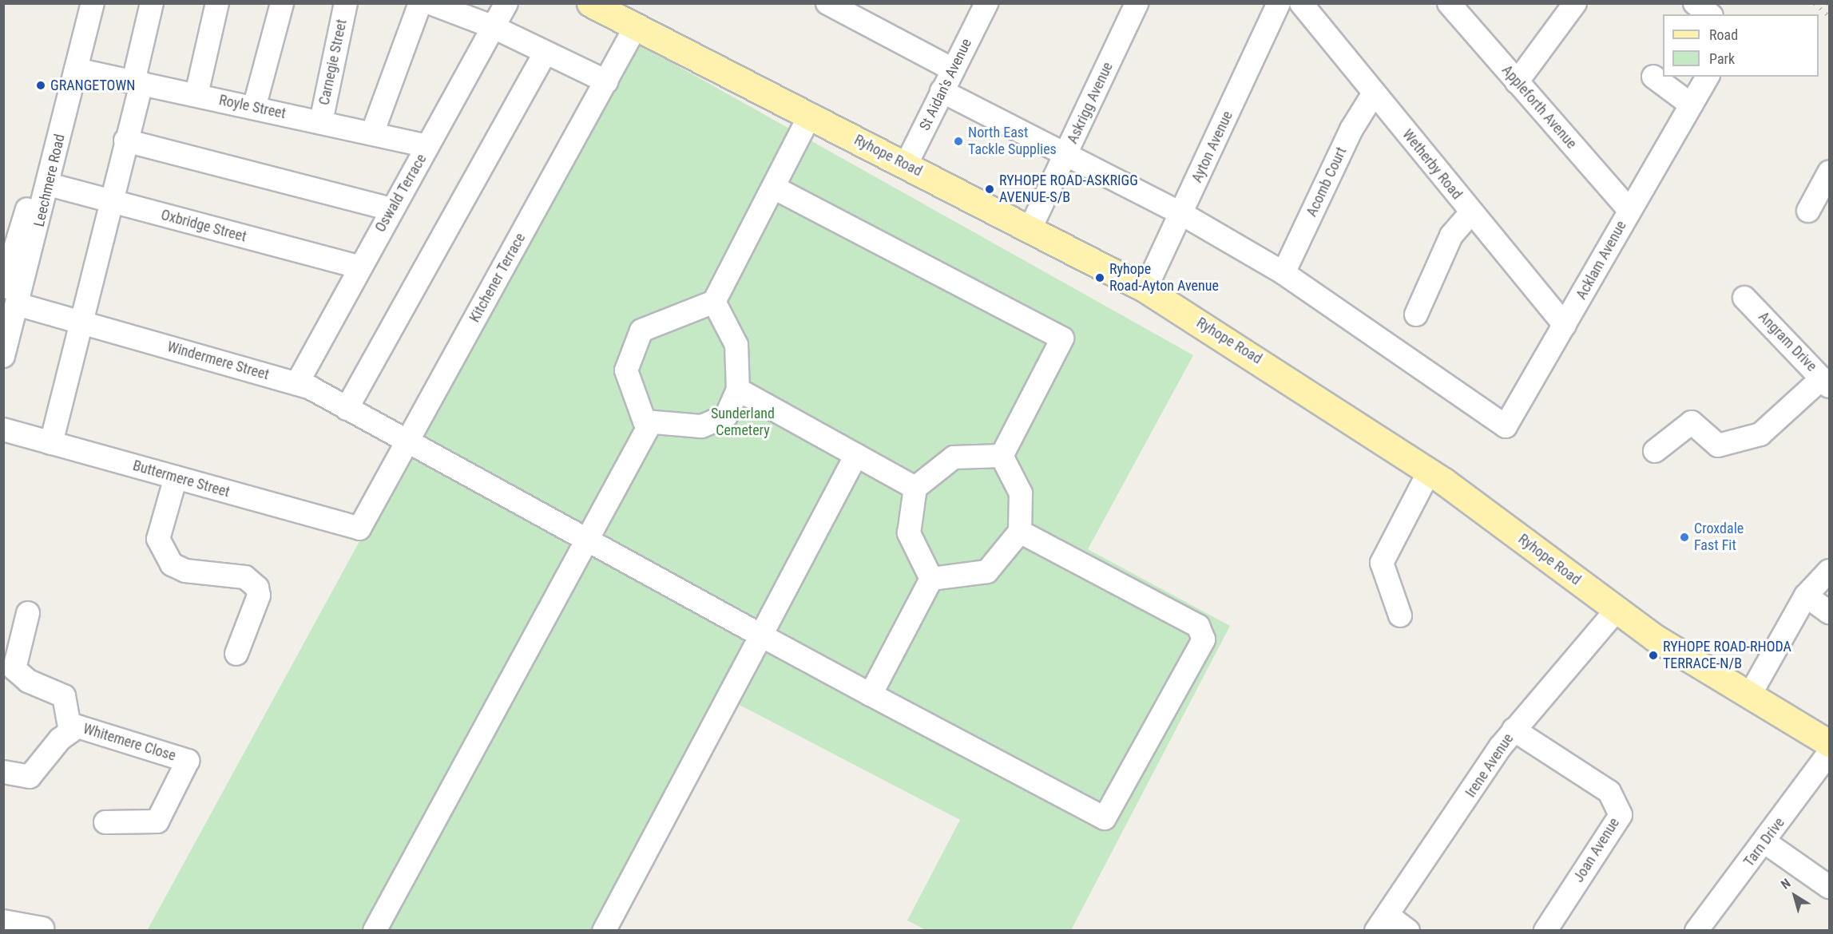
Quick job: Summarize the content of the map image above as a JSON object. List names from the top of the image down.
{
  "streets": {
    "main road": ["Ryhope Road"],
    "street": [
      "Carnegie Street",
      "St Aidan's Avenue",
      "Askrigg Avenue",
      "Royle Street",
      "Appleforth Avenue",
      "Ayton Avenue",
      "Wetherby Road",
      "Leechmere Road",
      "Acomb Court",
      "Oswald Terrace",
      "Oxbridge Street",
      "Acklam Avenue",
      "Kitchener Terrace",
      "Angram Drive",
      "Windermere Street",
      "Buttermere Street",
      "Whitemere Close",
      "Irene Avenue",
      "Tarn Drive",
      "Joan Avenue"
    ]
  },
  "crossings": [
    ["Carnegie Street", "Royle Street"],
    ["St Aidan's Avenue", "Ryhope Road"],
    ["Askrigg Avenue", "Ryhope Road"],
    ["Royle Street", "Leechmere Road"],
    ["Royle Street", "Oswald Terrace"],
    ["Appleforth Avenue", "Acklam Avenue"],
    ["Ayton Avenue", "Ryhope Road"],
    ["Ryhope Road", "Kitchener Terrace"],
    ["Ryhope Road", "Irene Avenue"],
    ["Wetherby Road", "Acomb Court"],
    ["Wetherby Road", "Acklam Avenue"],
    ["Leechmere Road", "Oxbridge Street"],
    ["Leechmere Road", "Windermere Street"],
    ["Acomb Court", "Acklam Avenue"],
    ["Oswald Terrace", "Oxbridge Street"],
    ["Oswald Terrace", "Windermere Street"],
    ["Kitchener Terrace", "Windermere Street"],
    ["Kitchener Terrace", "Buttermere Street"],
    ["Irene Avenue", "Joan Avenue"]
  ],
  "parks": ["Sunderland Cemetery"],
  "places": [
    "GRANGETOWN",
    "North East Tackle Supplies",
    "RYHOPE ROAD-ASKRIGG AVENUE-S/B",
    "Ryhope Road-Ayton Avenue",
    "Croxdale Fast Fit",
    "RYHOPE ROAD-RHODA TERRACE-N/B"
  ],
  "legend": ["Road", "Park"],
  "north": "top left"
}
